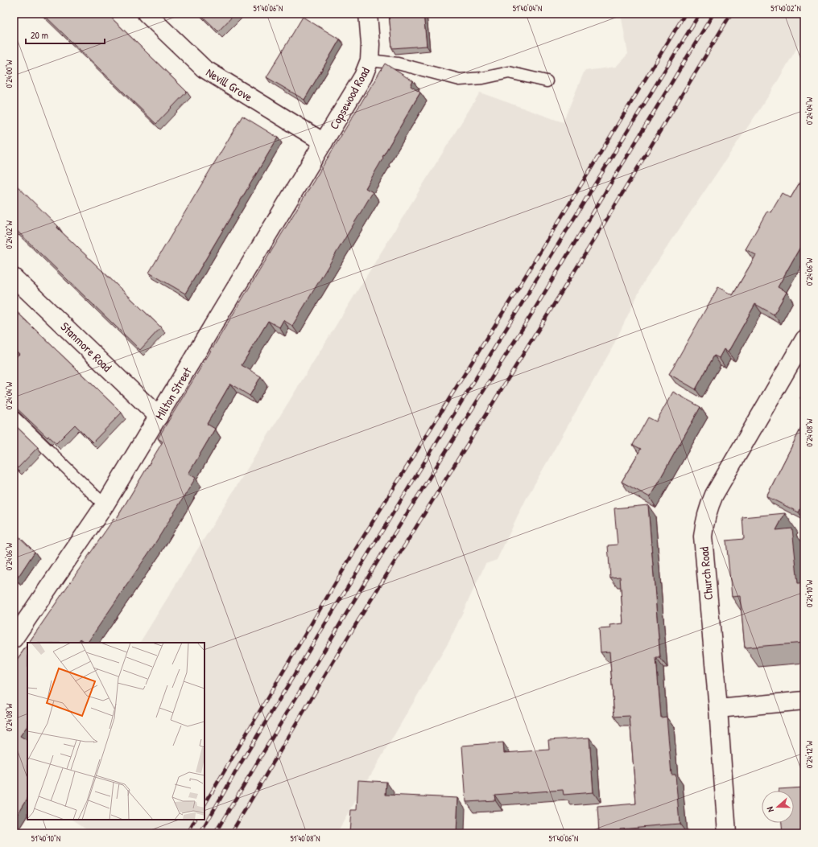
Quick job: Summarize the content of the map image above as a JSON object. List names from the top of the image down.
{
  "streets": {
    "street": [
      "Nevill Grove",
      "Copsewood Road",
      "Stanmore Road",
      "Milton Street",
      "Church Road"
    ]
  },
  "crossings": [
    ["Nevill Grove", "Copsewood Road"],
    ["Nevill Grove", "Milton Street"],
    ["Copsewood Road", "Milton Street"],
    ["Stanmore Road", "Milton Street"]
  ],
  "scale_bar": "20 m",
  "north": "left",
  "coordinates": [
    "51°40'06\"N",
    "51°40'04\"N",
    "51°40'02\"N",
    "0°24'00\"W",
    "0°24'04\"W",
    "0°24'02\"W",
    "0°24'06\"W",
    "0°24'08\"W",
    "0°24'10\"W",
    "0°24'12\"W",
    "51°40'10\"N",
    "51°40'08\"N"
  ]
}
